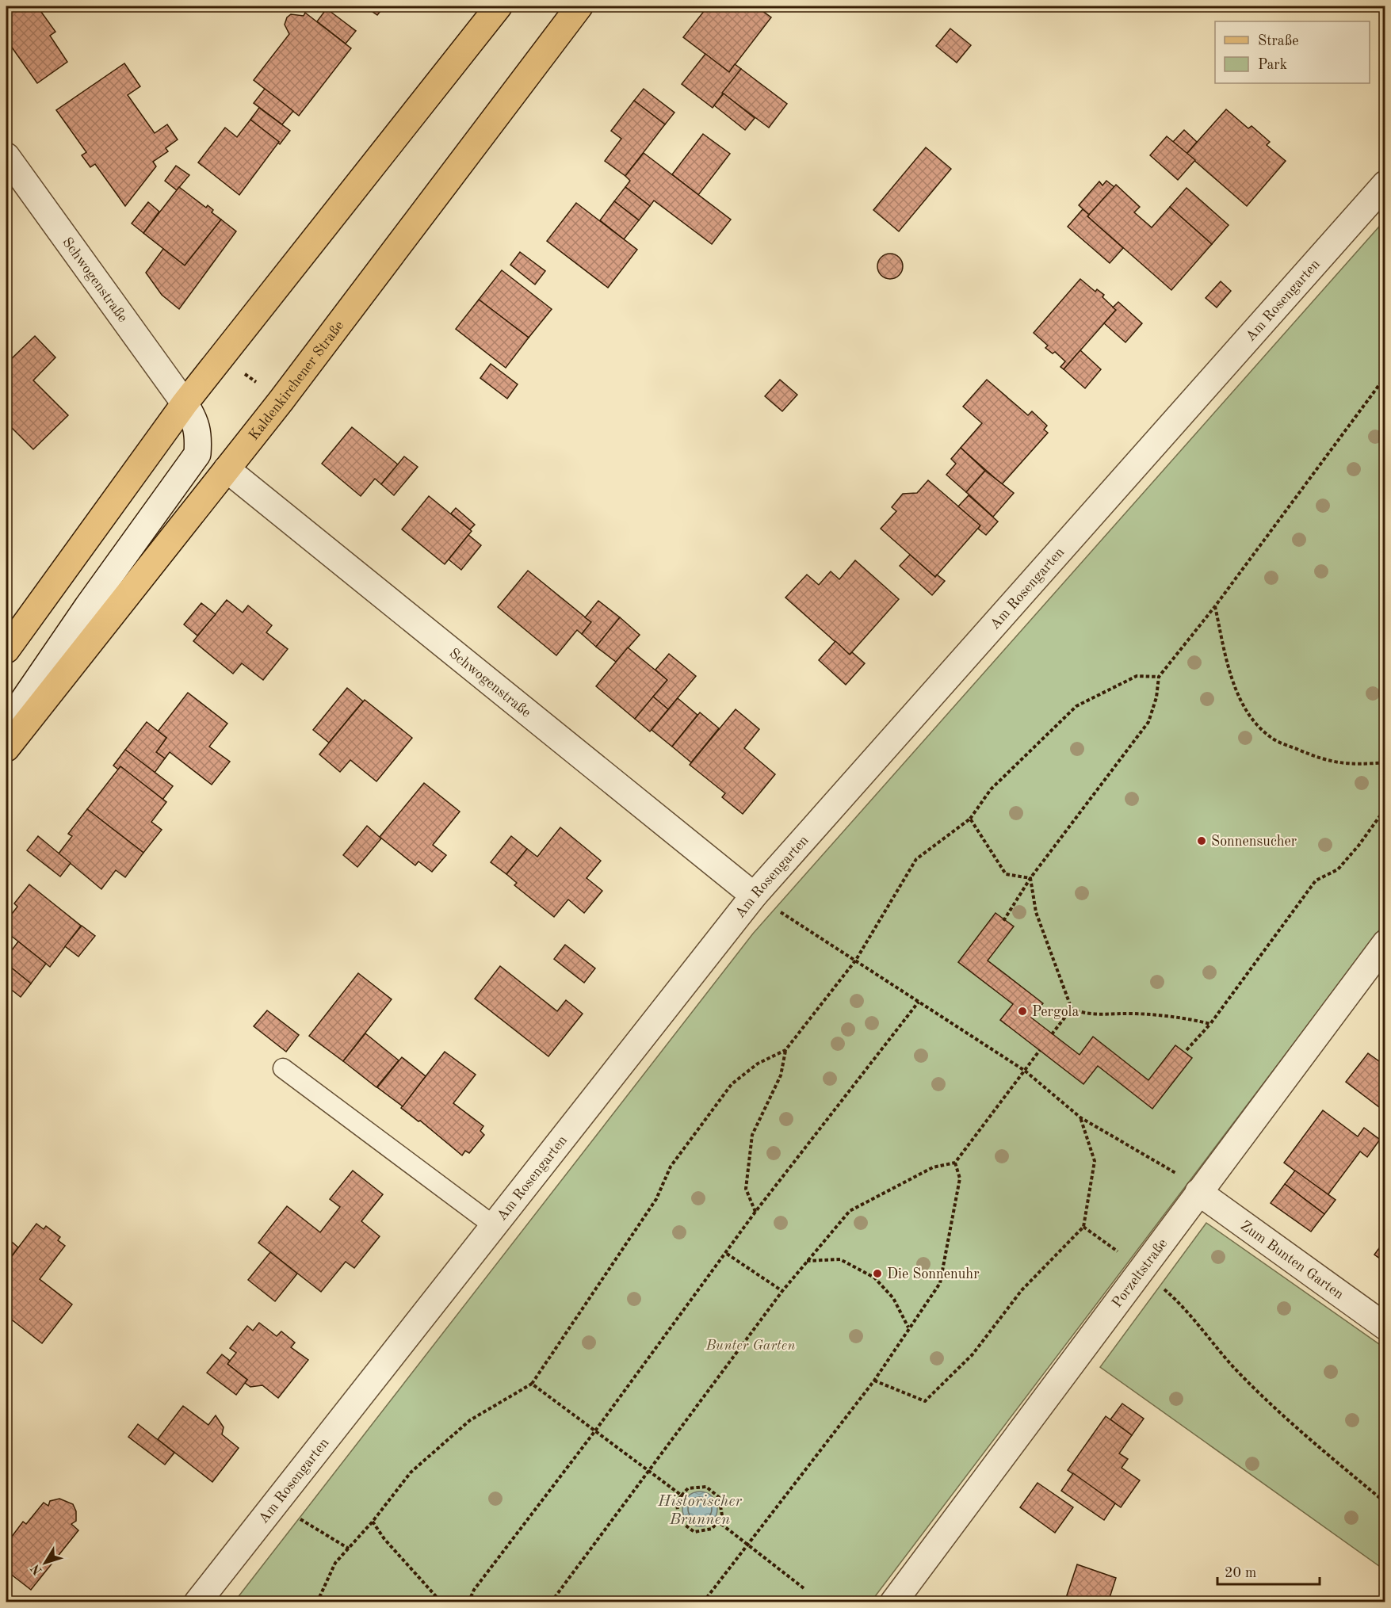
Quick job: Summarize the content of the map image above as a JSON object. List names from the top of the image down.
{
  "streets": {
    "main road": ["Kaldenkirchener Straße"],
    "street": [
      "Schwogenstraße",
      "Am Rosengarten",
      "Zum Bunten Garten",
      "Porzeltstraße"
    ]
  },
  "crossings": [
    ["Schwogenstraße", "Am Rosengarten"],
    ["Schwogenstraße", "Kaldenkirchener Straße"],
    ["Zum Bunten Garten", "Porzeltstraße"]
  ],
  "water": ["Historischer Brunnen"],
  "parks": ["Bunter Garten"],
  "places": ["Sonnensucher", "Pergola", "Die Sonnenuhr"],
  "legend": ["Straße", "Park"],
  "scale_bar": "20 m",
  "north": "bottom left"
}
